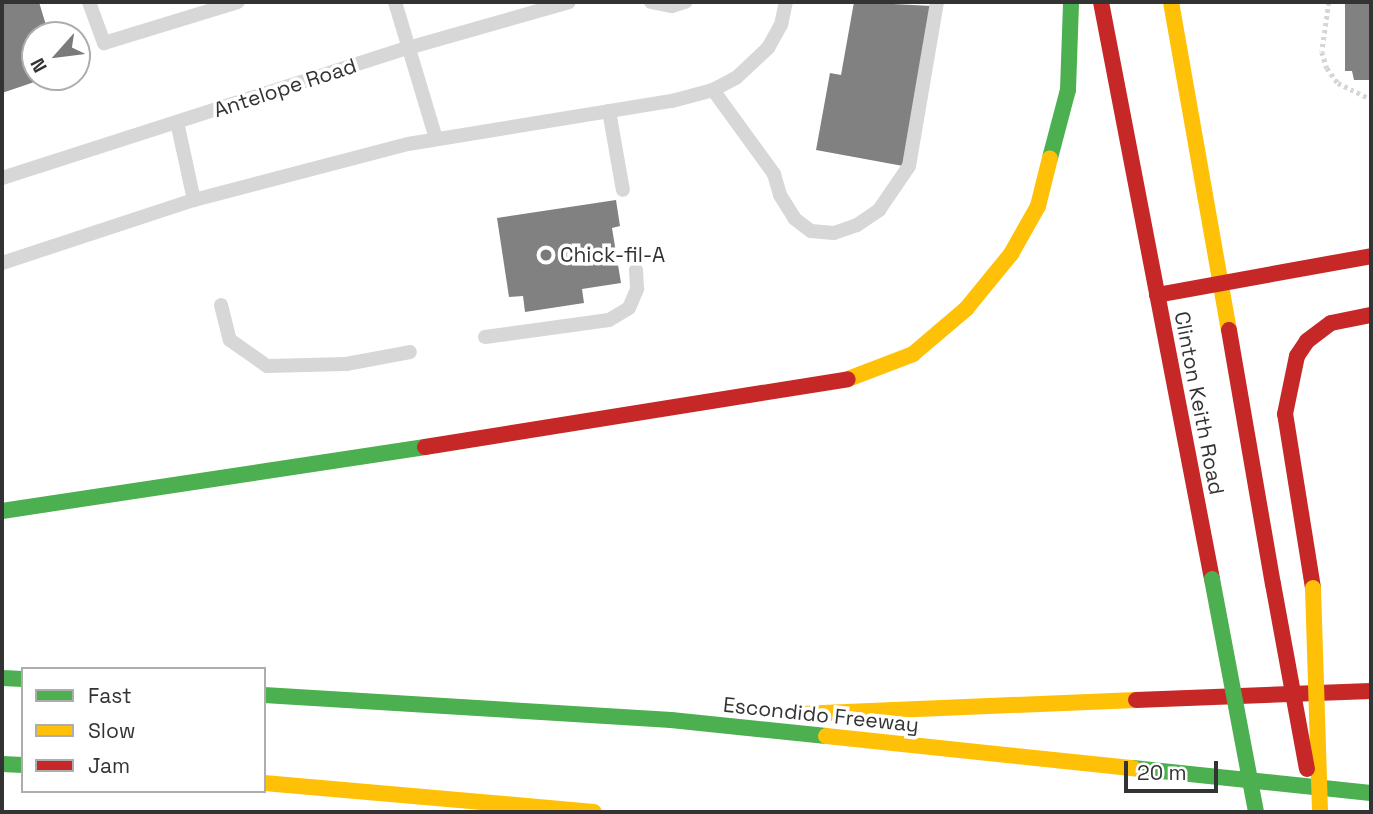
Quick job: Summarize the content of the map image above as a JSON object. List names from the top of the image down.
{
  "streets": {
    "main road": ["Clinton Keith Road", "Escondido Freeway"],
    "lane": ["Antelope Road"]
  },
  "places": ["Chick-fil-A"],
  "legend": ["Fast", "Slow", "Jam"],
  "scale_bar": "20 m",
  "north": "bottom left"
}
